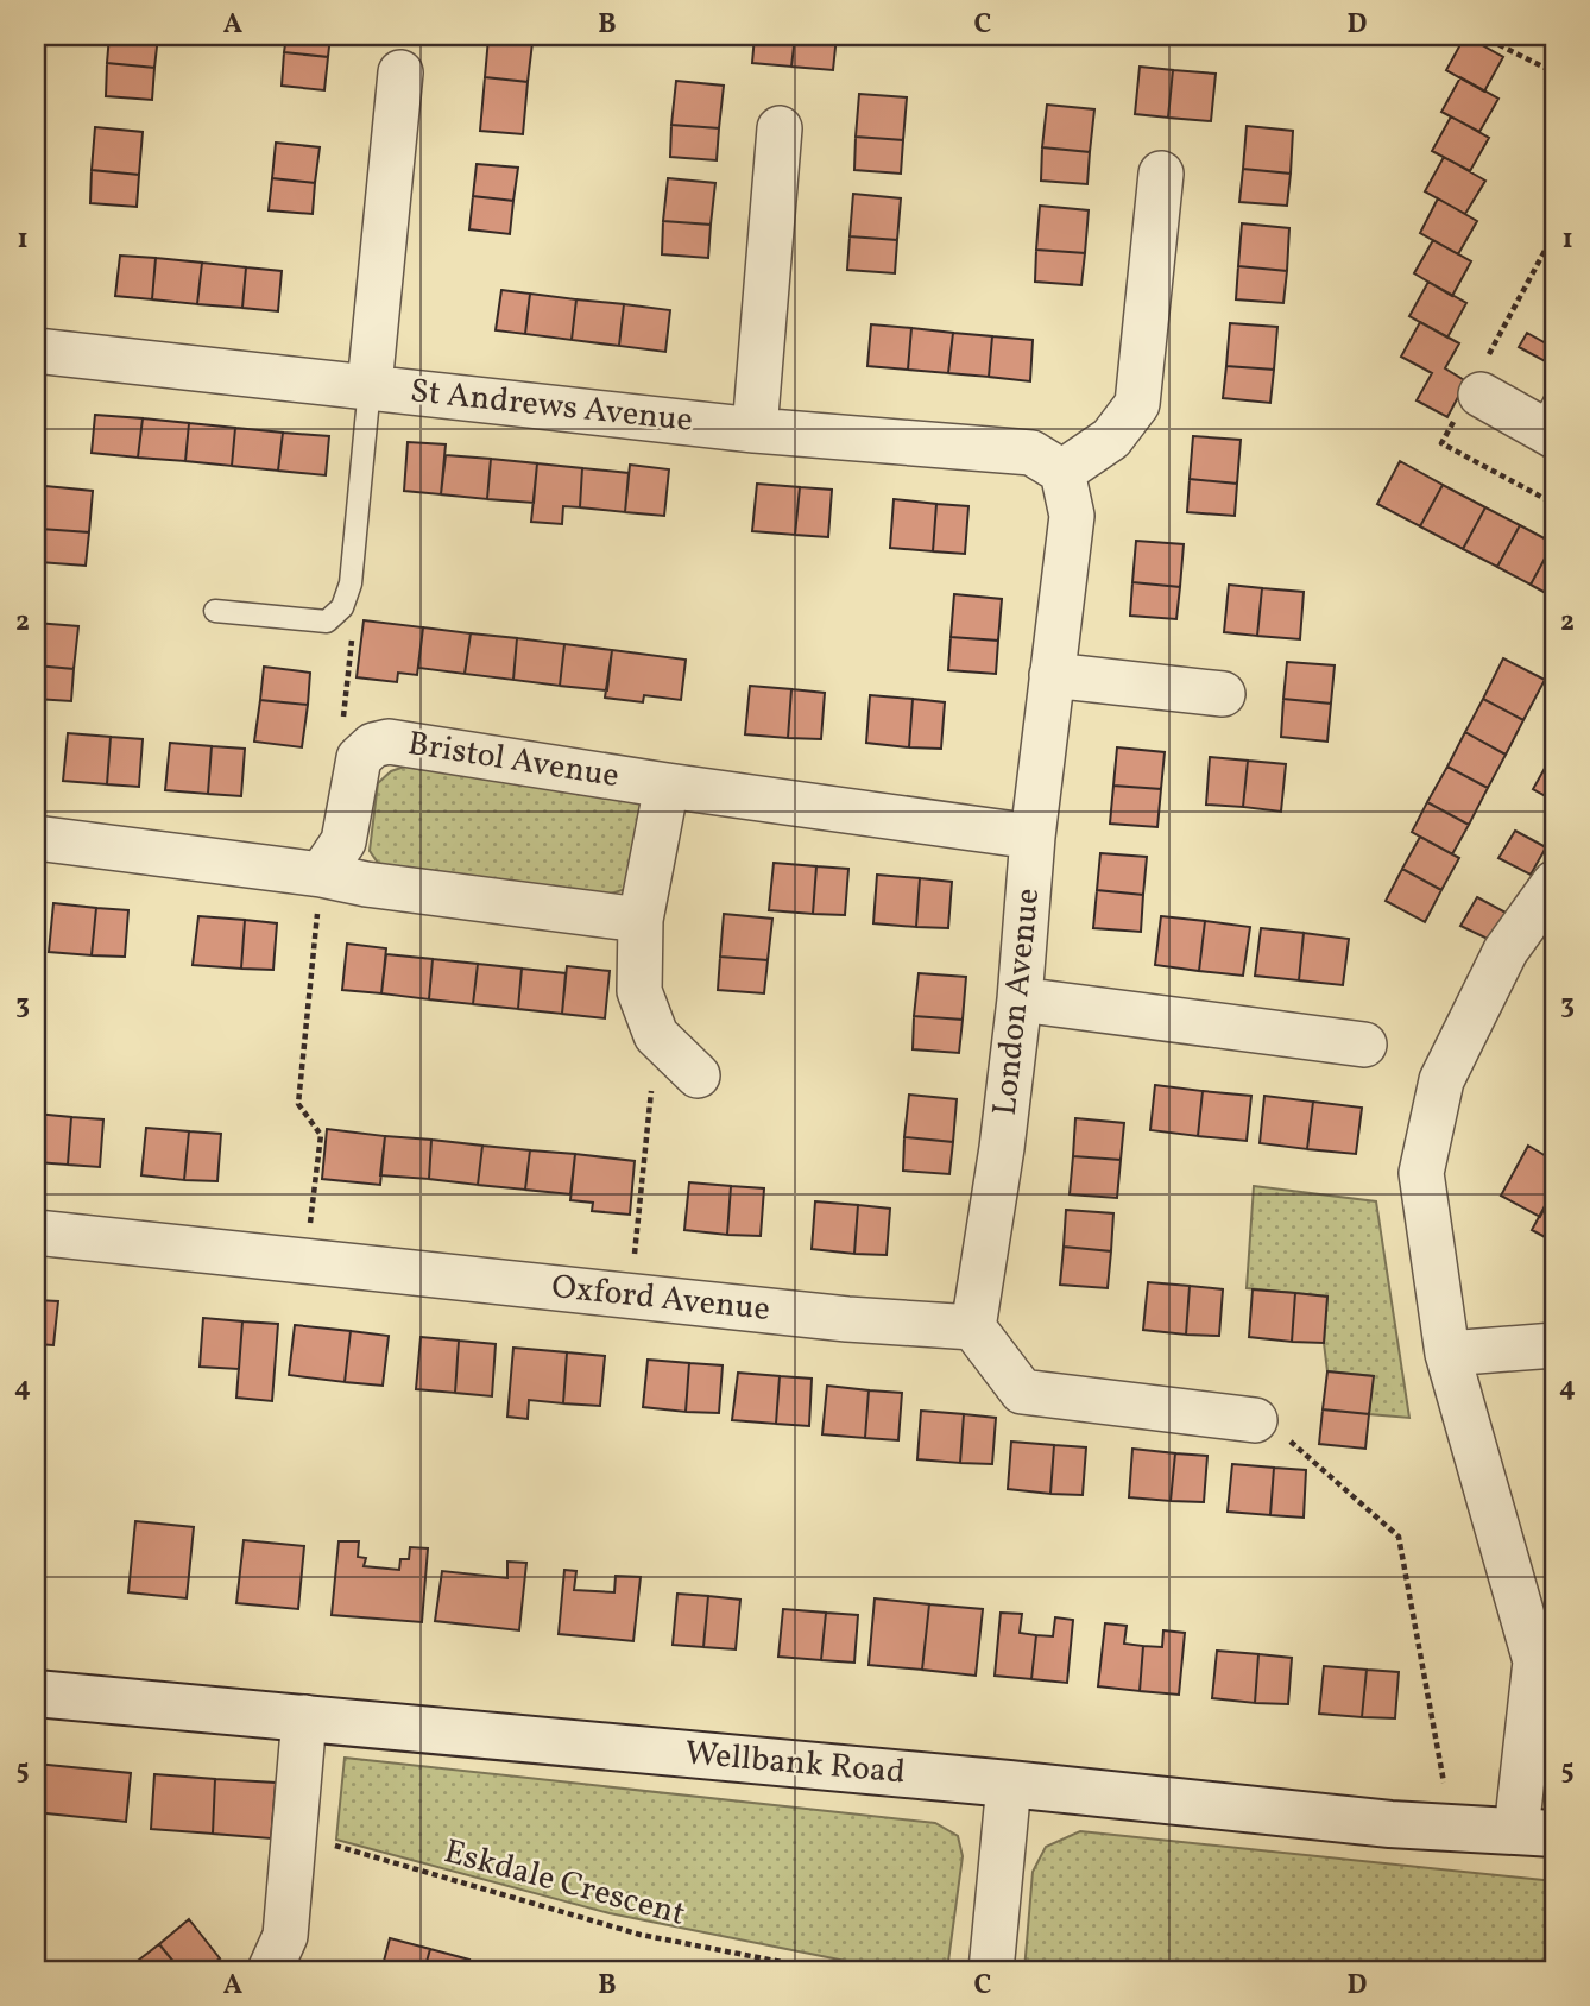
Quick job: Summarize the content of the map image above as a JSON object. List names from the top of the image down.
{
  "streets": {
    "street": [
      "St Andrews Avenue",
      "Bristol Avenue",
      "London Avenue",
      "Oxford Avenue",
      "Wellbank Road"
    ],
    "path": ["Eskdale Crescent"]
  },
  "crossings": [
    ["St Andrews Avenue", "London Avenue"],
    ["Bristol Avenue", "London Avenue"],
    ["London Avenue", "Oxford Avenue"]
  ],
  "grid": {
    "columns": [
      "A",
      "B",
      "C",
      "D"
    ],
    "rows": [
      "1",
      "2",
      "3",
      "4",
      "5"
    ]
  }
}
